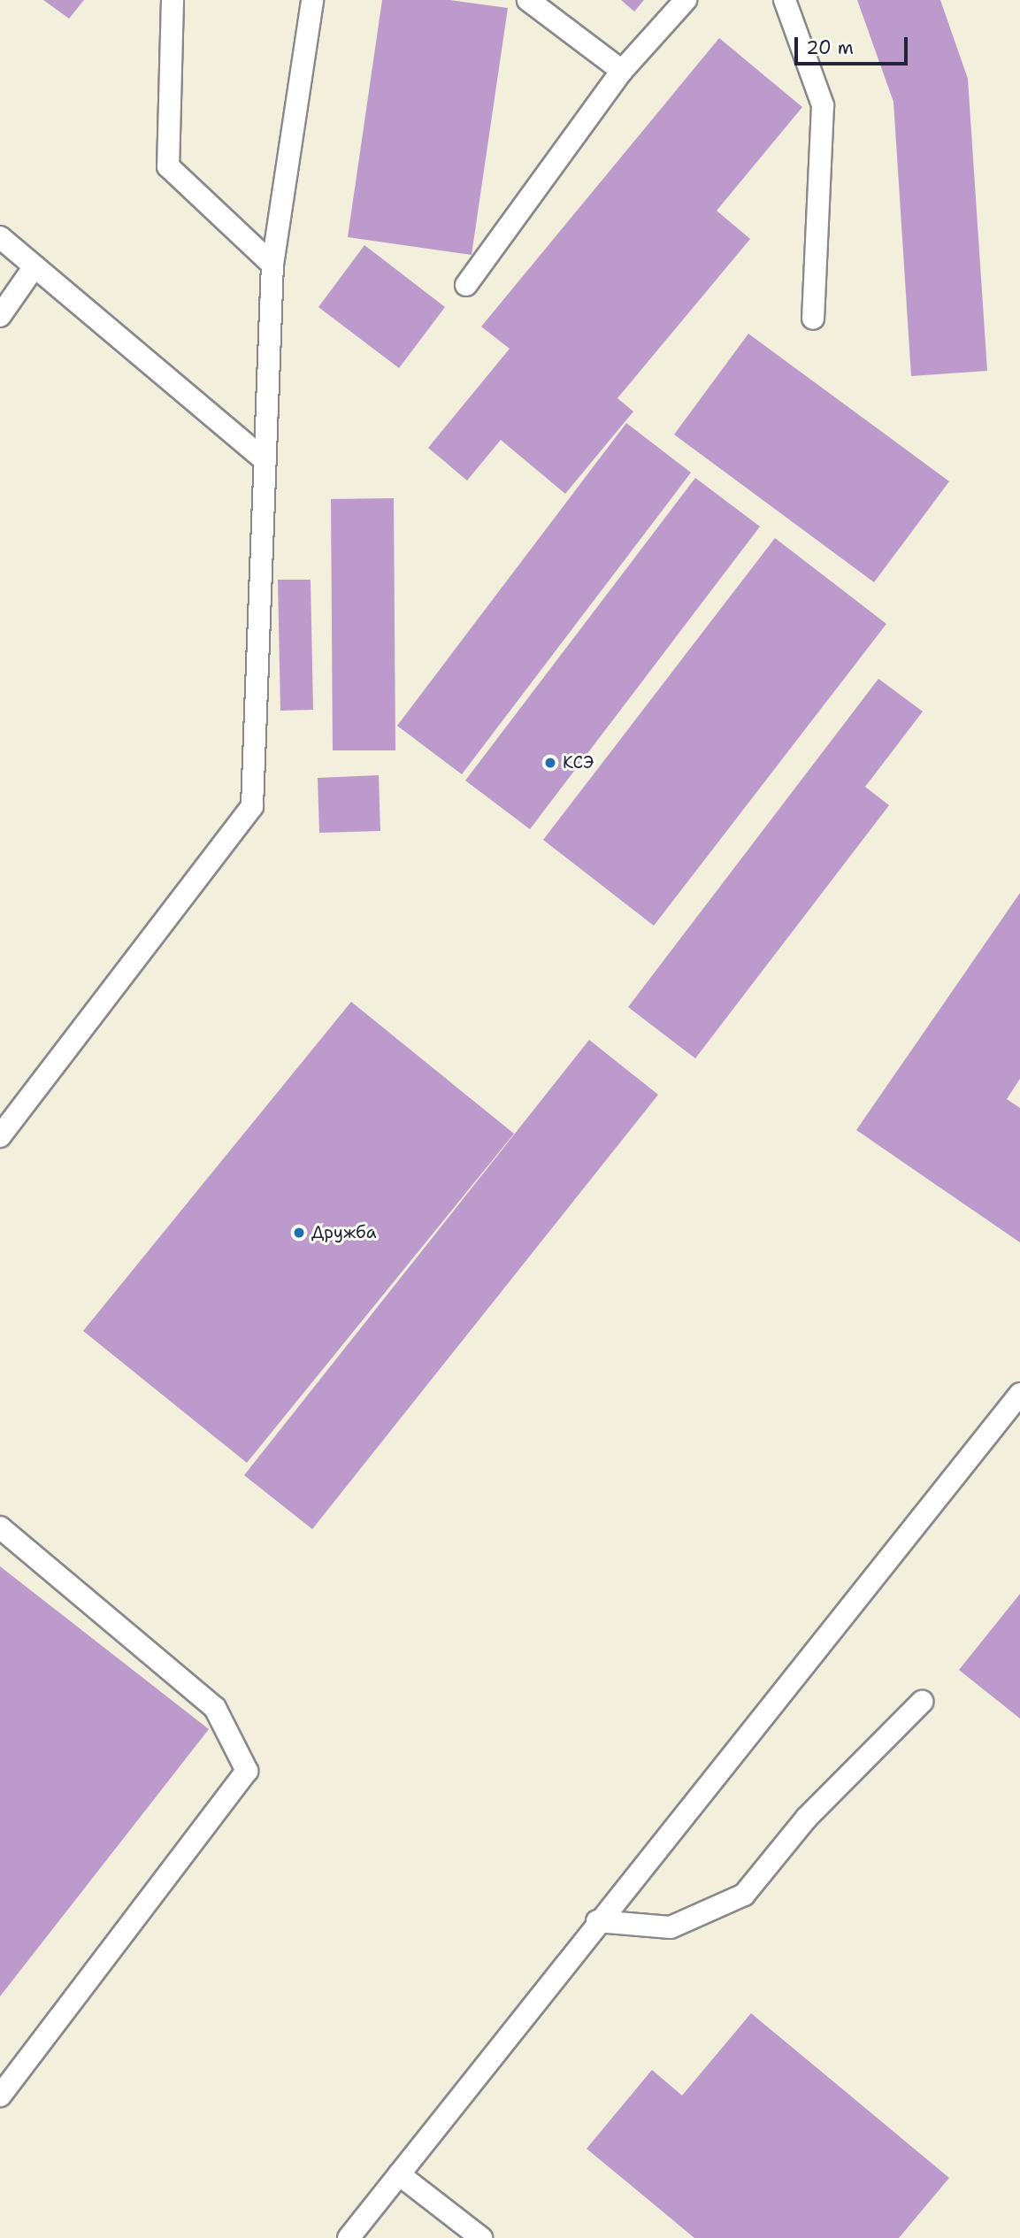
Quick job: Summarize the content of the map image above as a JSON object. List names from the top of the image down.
{
  "places": ["КСЭ", "Дружба"],
  "scale_bar": "20 m"
}
